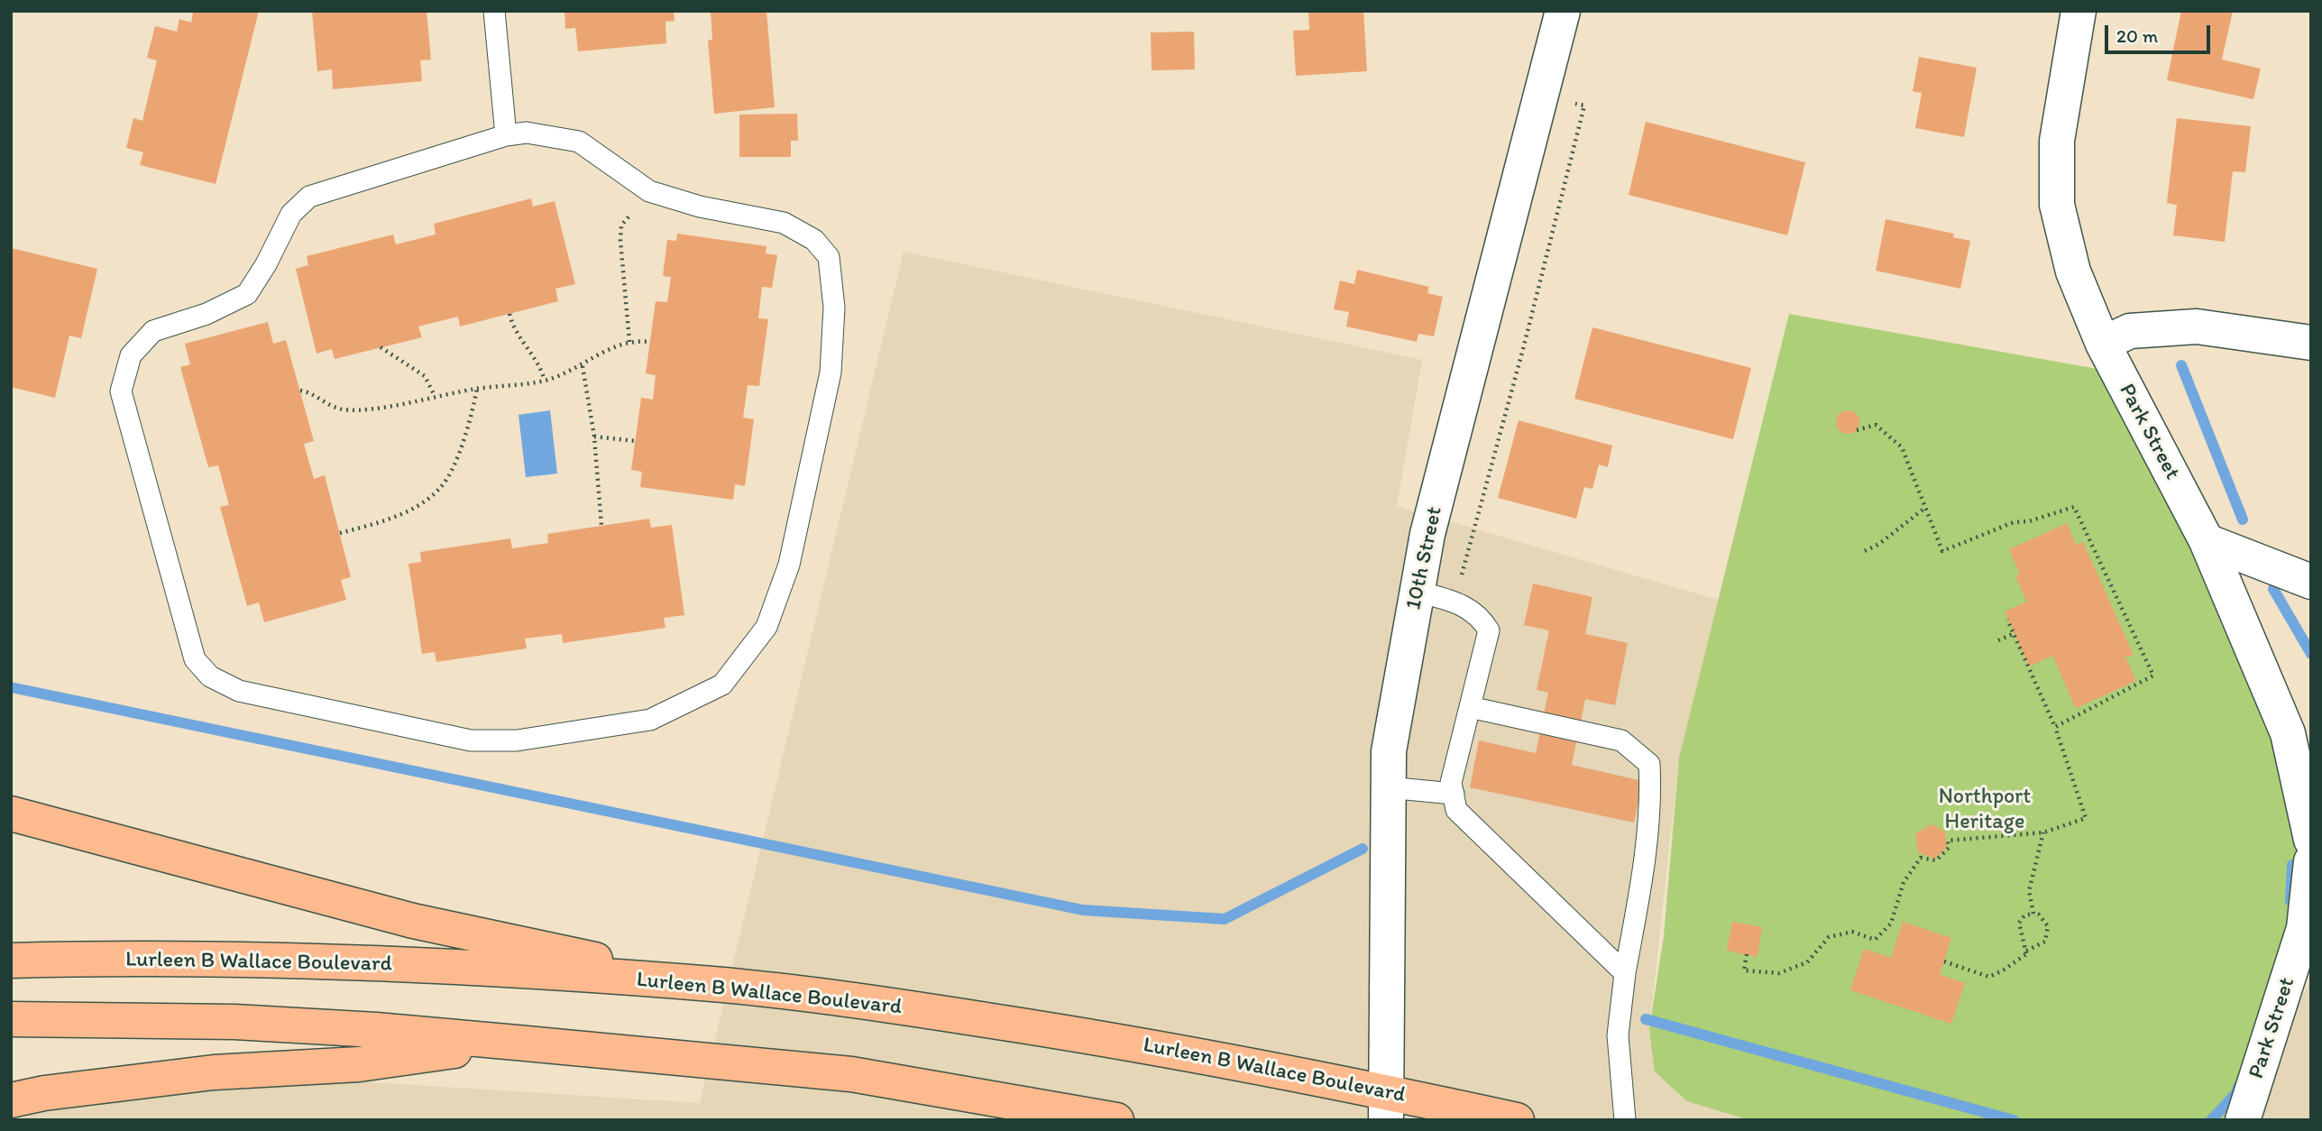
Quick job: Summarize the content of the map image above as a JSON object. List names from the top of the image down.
{
  "streets": {
    "highway": ["Lurleen B Wallace Boulevard"],
    "street": ["Park Street", "10th Street"]
  },
  "crossings": [
    ["10th Street", "Lurleen B Wallace Boulevard"]
  ],
  "parks": ["Northport Heritage"],
  "scale_bar": "20 m"
}
